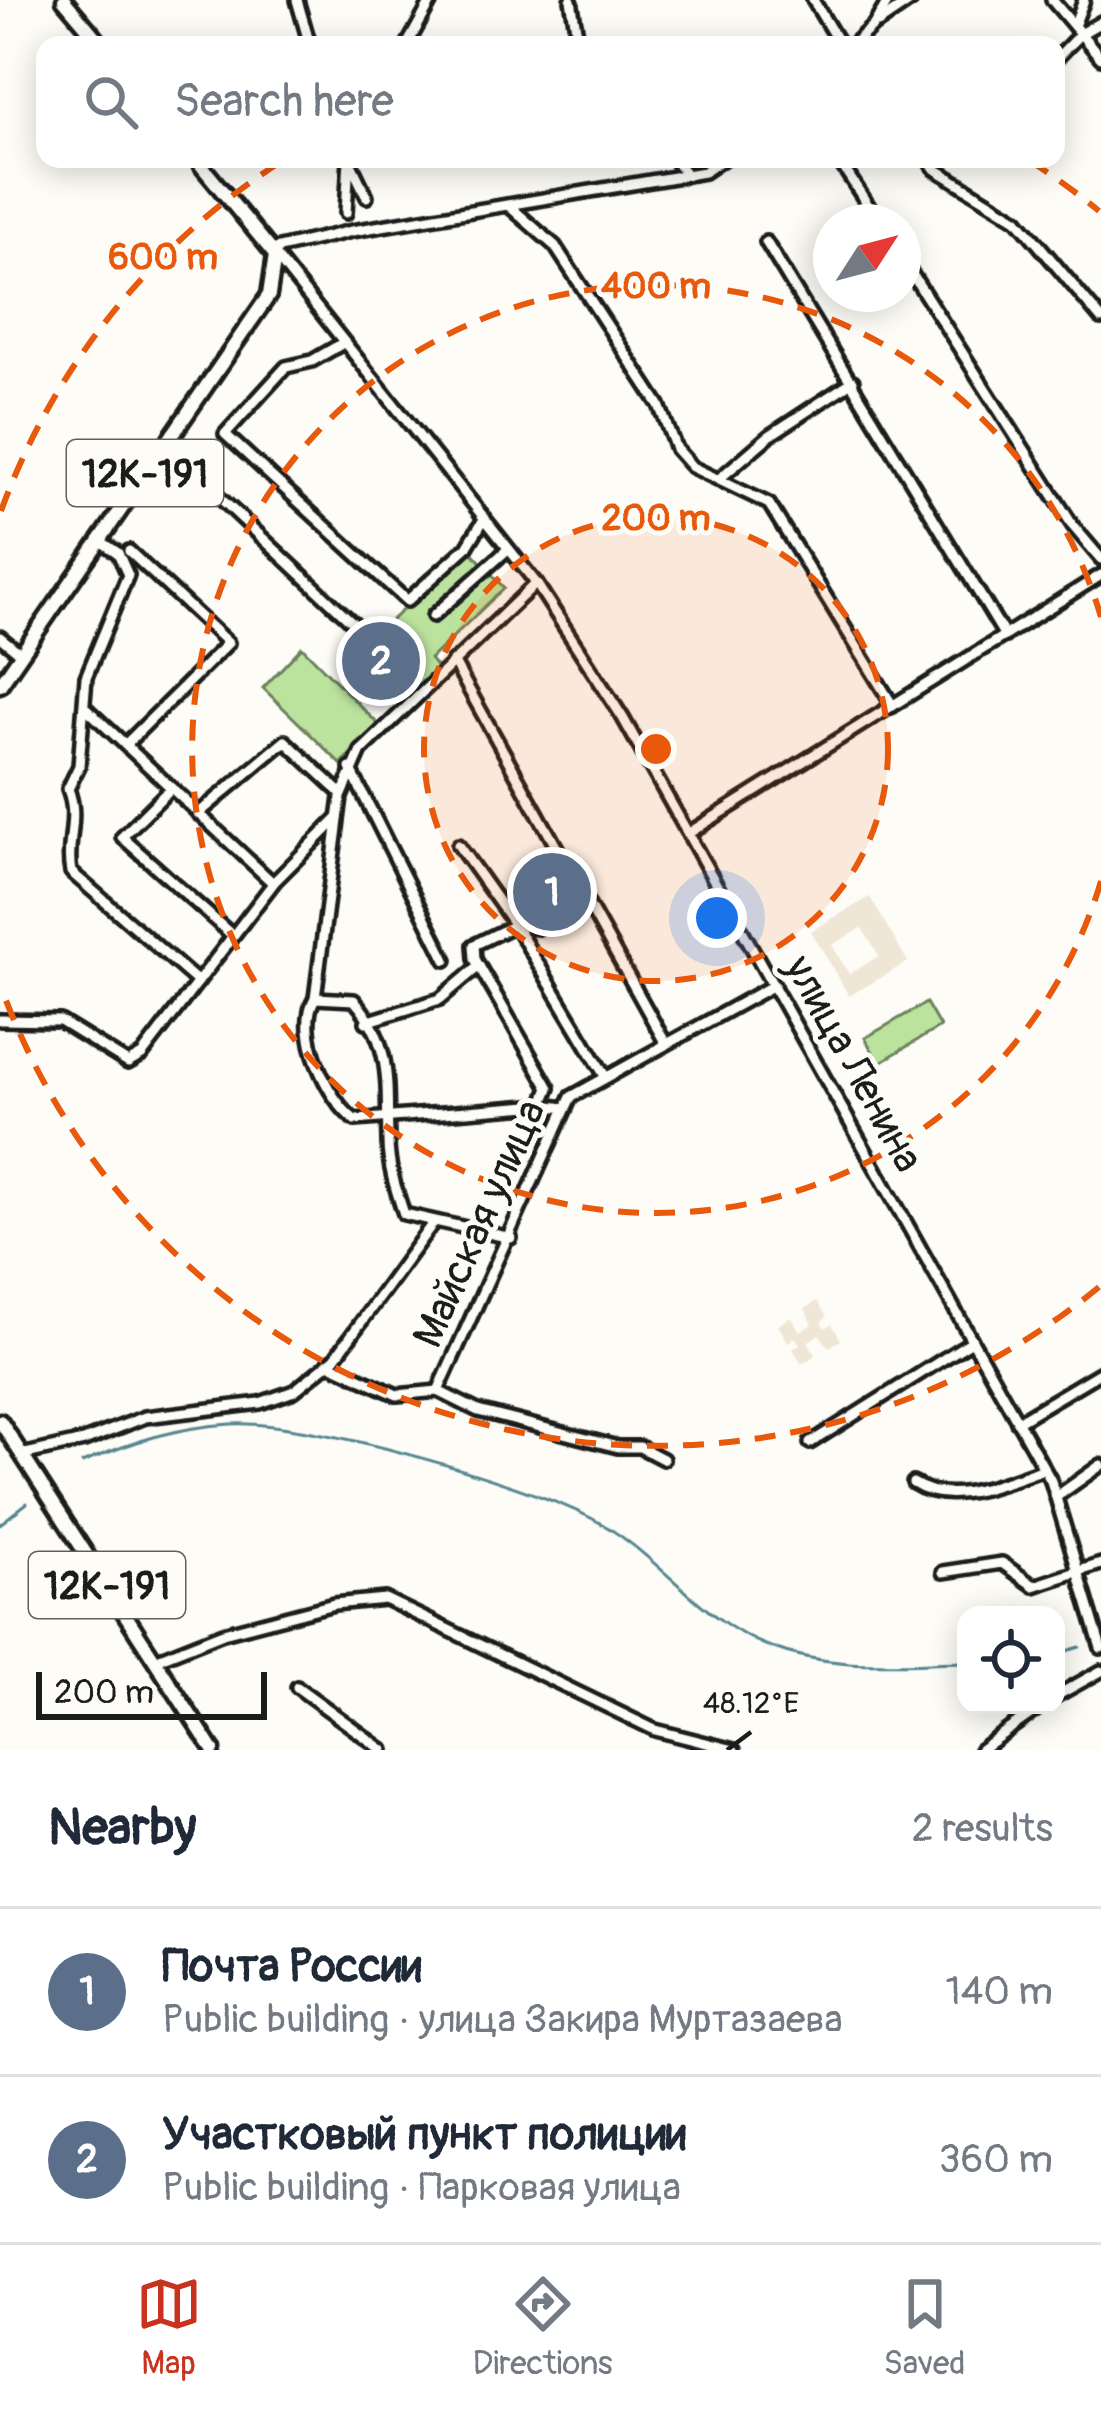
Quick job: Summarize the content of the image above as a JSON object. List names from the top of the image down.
{
  "streets": {
    "main road": ["12К-191"],
    "street": ["улица Ленина", "Майская улица"]
  },
  "crossings": [
    ["12К-191", "улица Ленина"],
    ["улица Ленина", "Майская улица"]
  ],
  "scale_bar": "200 m",
  "north": "top right",
  "page": {
    "search": "Search here",
    "pins": ["2", "1"],
    "scale": "200 m",
    "heading": ["Nearby", "2 results"],
    "list": [
      {
        "mark": "1",
        "name": "Почта России",
        "note": "Public building · улица Закира Муртазаева",
        "value": "140 m"
      },
      {
        "mark": "2",
        "name": "Участковый пункт полиции",
        "note": "Public building · Парковая улица",
        "value": "360 m"
      }
    ],
    "nav": ["Map", "Directions", "Saved"]
  },
  "coordinates": ["48.12°E"],
  "rings": ["600 m", "400 m", "200 m"]
}
